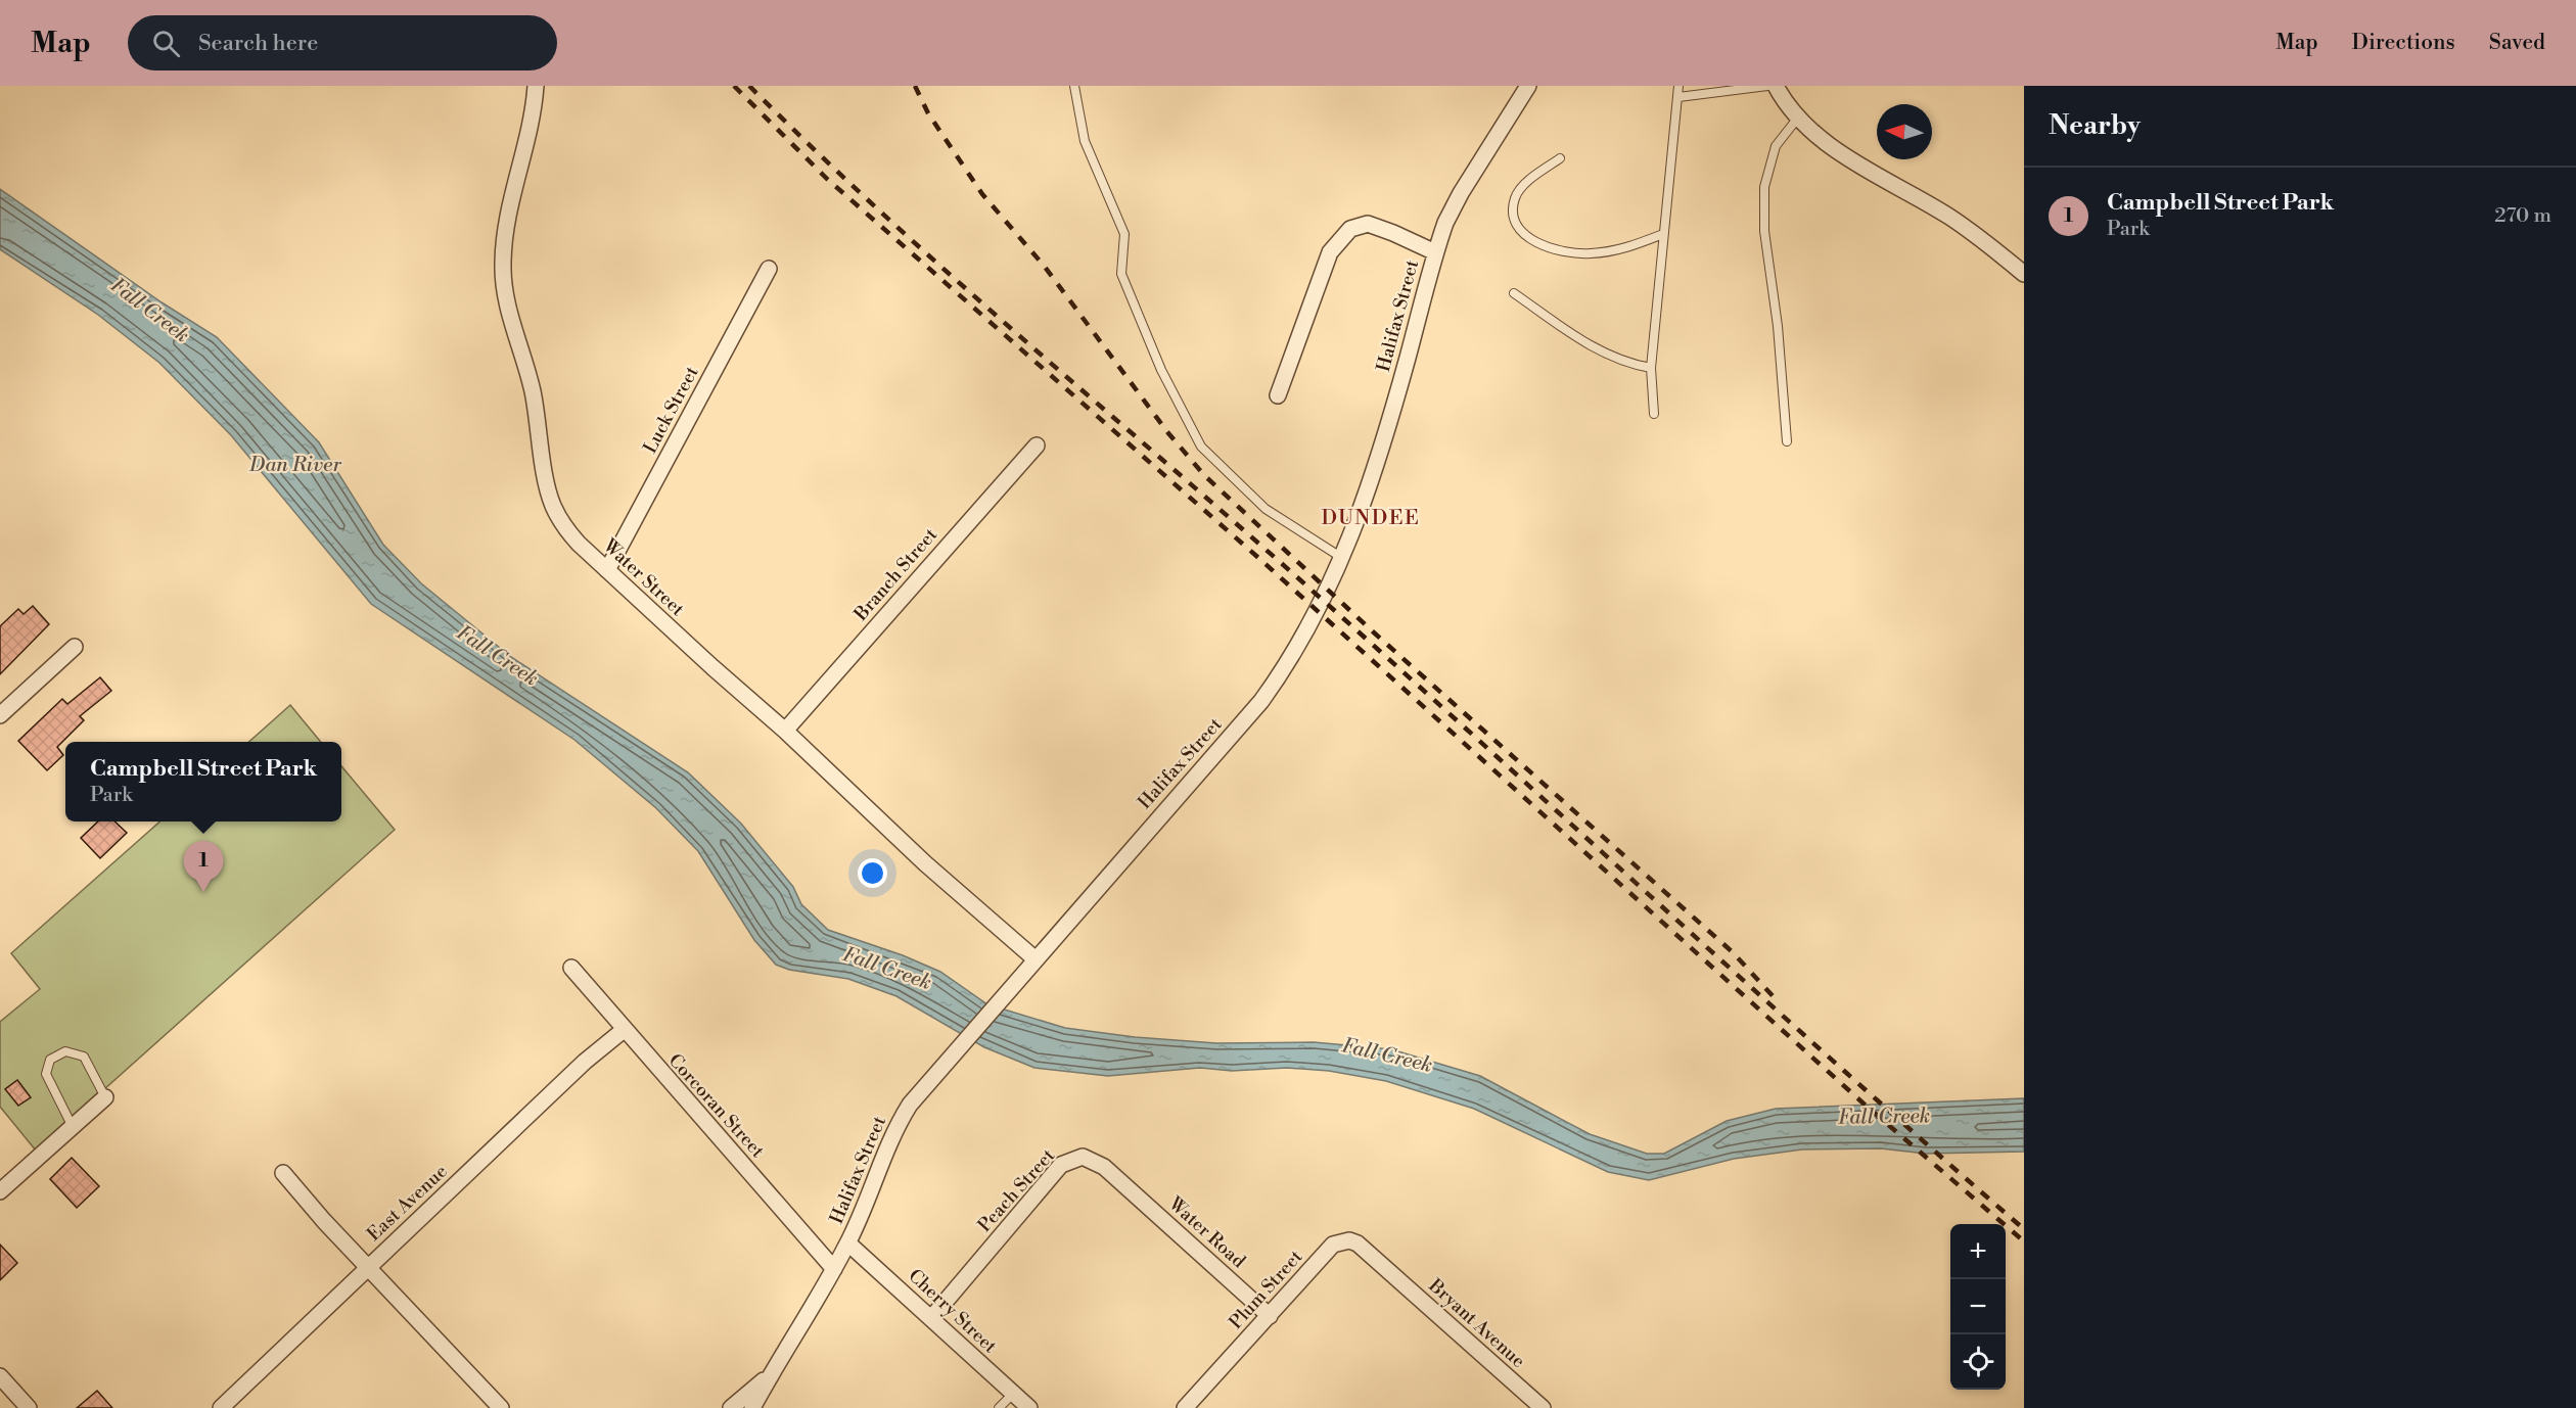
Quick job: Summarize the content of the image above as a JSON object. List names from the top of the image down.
{
  "streets": {
    "street": [
      "Halifax Street",
      "Luck Street",
      "Branch Street",
      "Water Street",
      "Corcoran Street",
      "Peach Street",
      "East Avenue",
      "Water Road",
      "Plum Street",
      "Cherry Street",
      "Bryant Avenue"
    ]
  },
  "crossings": [
    ["Halifax Street", "Water Street"],
    ["Halifax Street", "Corcoran Street"],
    ["Halifax Street", "Cherry Street"],
    ["Luck Street", "Water Street"],
    ["Branch Street", "Water Street"],
    ["Corcoran Street", "East Avenue"],
    ["Peach Street", "Water Road"],
    ["Peach Street", "Cherry Street"],
    ["Water Road", "Plum Street"],
    ["Plum Street", "Bryant Avenue"]
  ],
  "districts": ["DUNDEE"],
  "water": ["Fall Creek", "Dan River"],
  "north": "left",
  "page": {
    "header": "Map",
    "search": "Search here",
    "nav": ["Map", "Directions", "Saved"],
    "heading": "Nearby",
    "list": [
      {
        "mark": "1",
        "name": "Campbell Street Park",
        "note": "Park",
        "value": "270 m"
      }
    ],
    "popup": ["Campbell Street Park", "Park"],
    "pins": "1",
    "map_buttons": ["+", "−"]
  }
}
